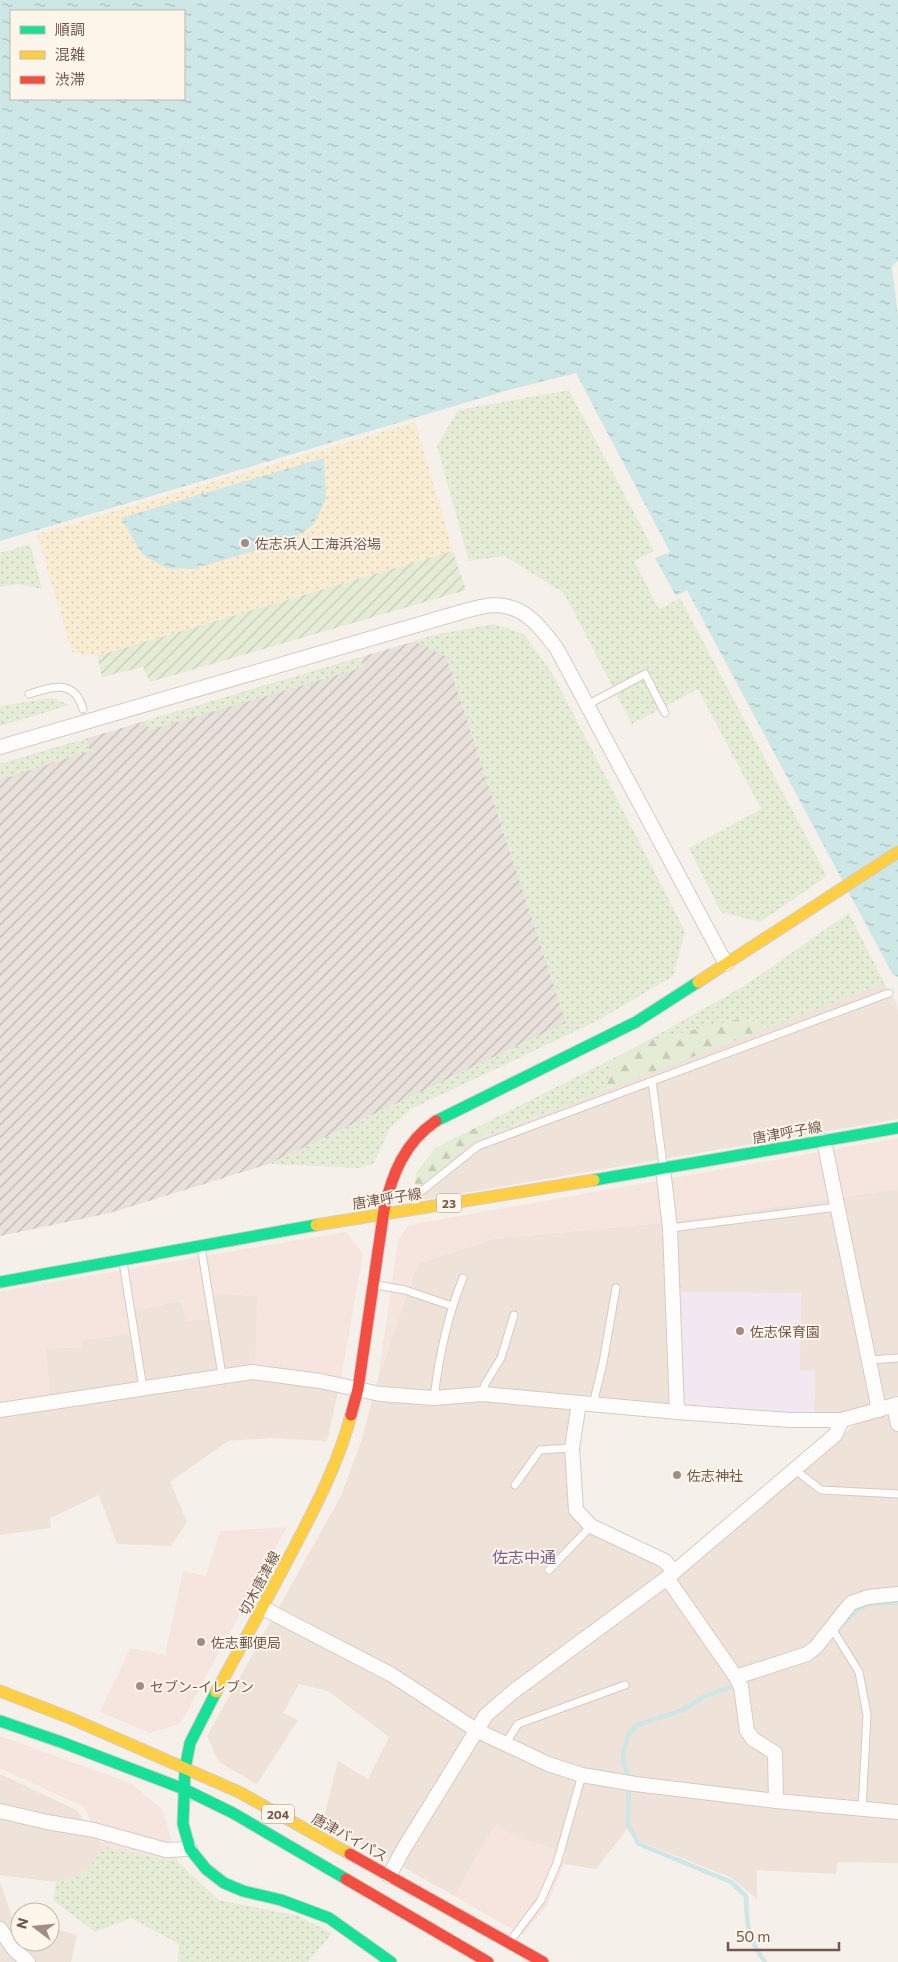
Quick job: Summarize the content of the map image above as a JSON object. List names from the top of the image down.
{
  "streets": {
    "main road": [
      "唐津呼子線",
      "23",
      "切木唐津線",
      "204",
      "唐津バイパス"
    ]
  },
  "crossings": [
    ["唐津呼子線", "切木唐津線"],
    ["切木唐津線", "204"],
    ["切木唐津線", "唐津バイパス"]
  ],
  "districts": ["佐志中通"],
  "places": [
    "佐志浜人工海浜浴場",
    "佐志保育園",
    "佐志神社",
    "佐志郵便局",
    "セブン-イレブン"
  ],
  "legend": ["順調", "混雑", "渋滞"],
  "scale_bar": "50 m",
  "north": "left"
}
